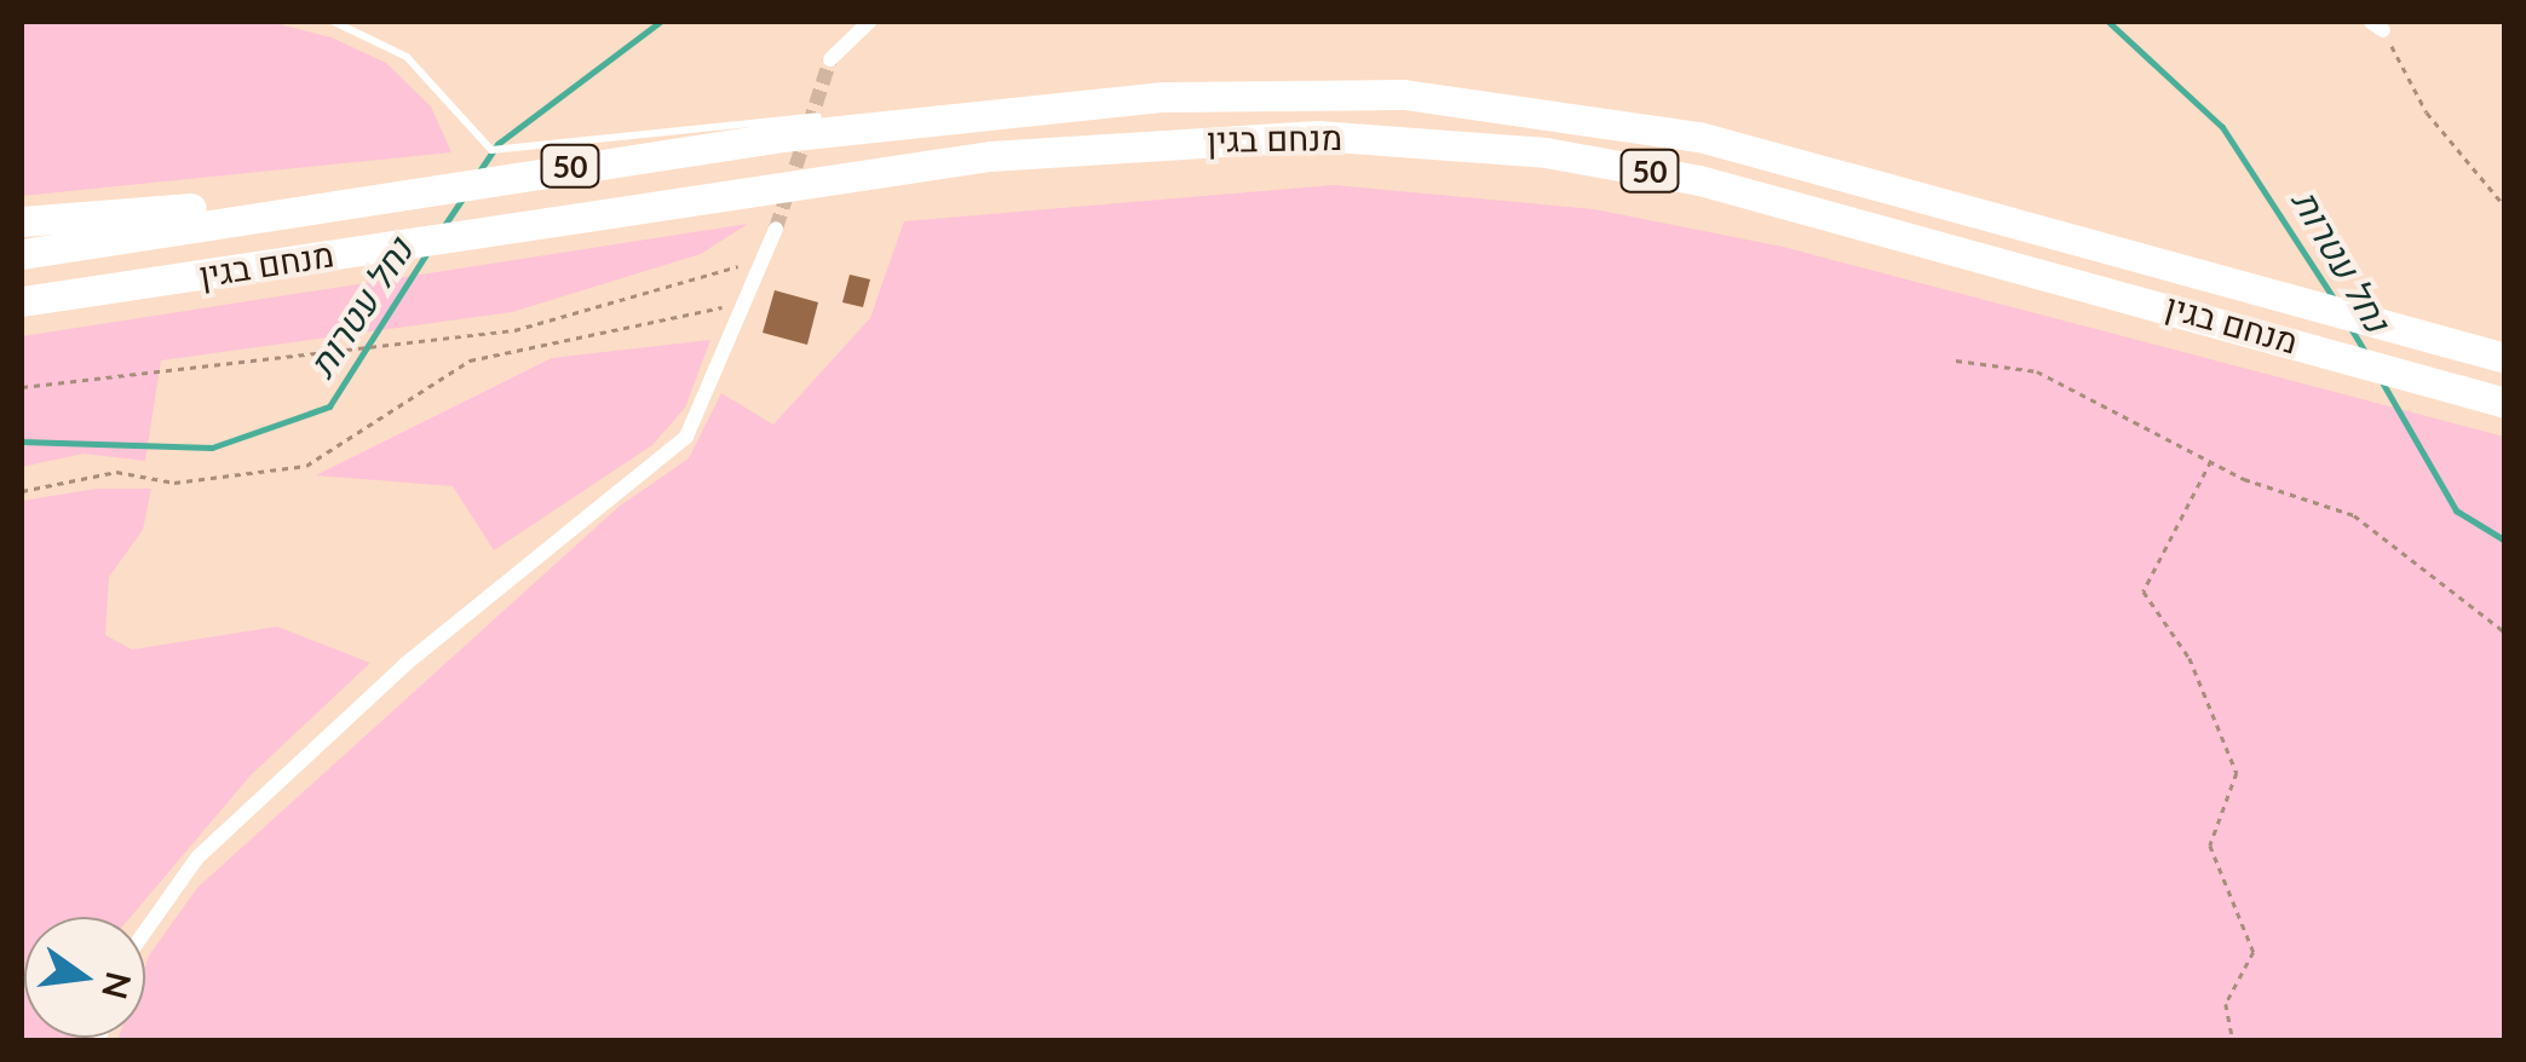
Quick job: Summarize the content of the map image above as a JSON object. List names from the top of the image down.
{
  "streets": {
    "highway": ["מנחם בגין", "50"]
  },
  "water": ["נחל עטרות"],
  "north": "right"
}
